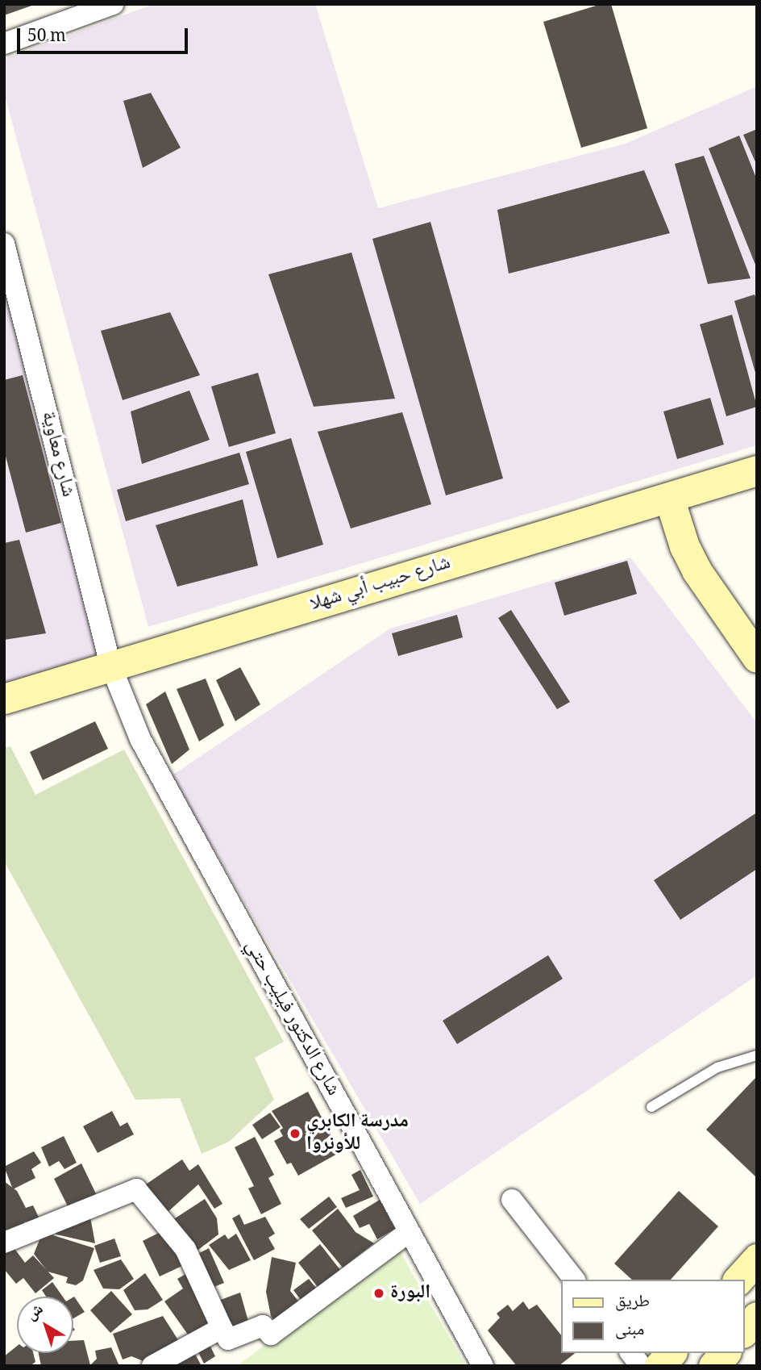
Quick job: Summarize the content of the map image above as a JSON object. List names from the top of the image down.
{
  "streets": {
    "main road": ["شارع حبيب أبي شهلا"],
    "street": ["شارع معاوية", "شارع الدكتور فيليب حتي"]
  },
  "crossings": [
    ["شارع معاوية", "شارع حبيب أبي شهلا"],
    ["شارع معاوية", "شارع الدكتور فيليب حتي"],
    ["شارع حبيب أبي شهلا", "شارع الدكتور فيليب حتي"]
  ],
  "places": ["مدرسة الكابري للأونروا", "البورة"],
  "legend": ["طريق", "مبنى"],
  "scale_bar": "50 m",
  "north": "top left"
}
